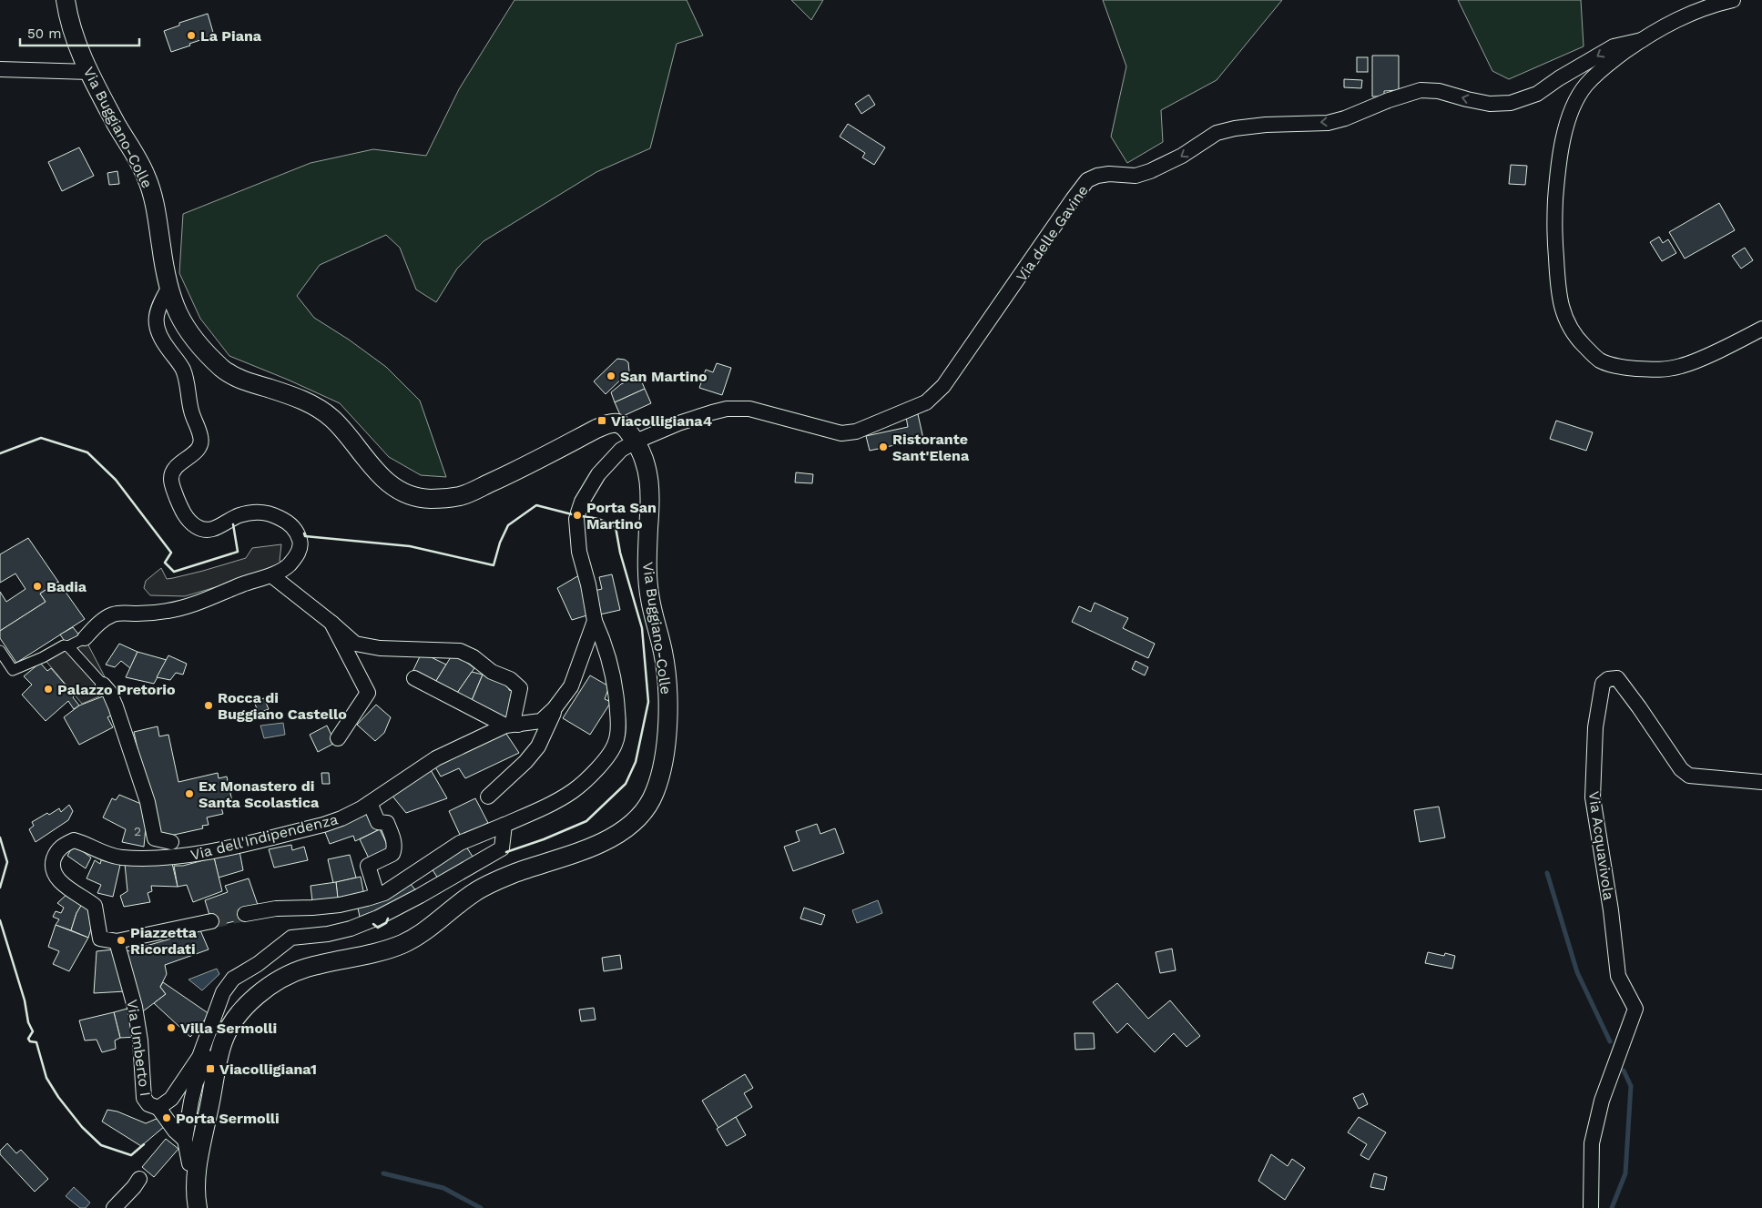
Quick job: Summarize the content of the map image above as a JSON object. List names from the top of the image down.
{
  "streets": {
    "street": [
      "Via Buggiano-Colle",
      "Via delle Gavine",
      "Via dell'Indipendenza",
      "Via Acquavivola",
      "Via Umberto I"
    ]
  },
  "crossings": [
    ["Via Buggiano-Colle", "Via delle Gavine"],
    ["Via Buggiano-Colle", "Via dell'Indipendenza"],
    ["Via delle Gavine", "Via dell'Indipendenza"],
    ["Via dell'Indipendenza", "Via Umberto I"]
  ],
  "one_way": ["Via delle Gavine"],
  "places": {
    "other": [
      "La Piana",
      "San Martino",
      "Ristorante Sant'Elena",
      "Porta San Martino",
      "Badia",
      "Palazzo Pretorio",
      "Rocca di Buggiano Castello",
      "Ex Monastero di Santa Scolastica",
      "Piazzetta Ricordati",
      "Villa Sermolli",
      "Porta Sermolli"
    ],
    "transit": ["Viacolligiana4", "Viacolligiana1"]
  },
  "house_numbers": ["2"],
  "scale_bar": "50 m"
}
